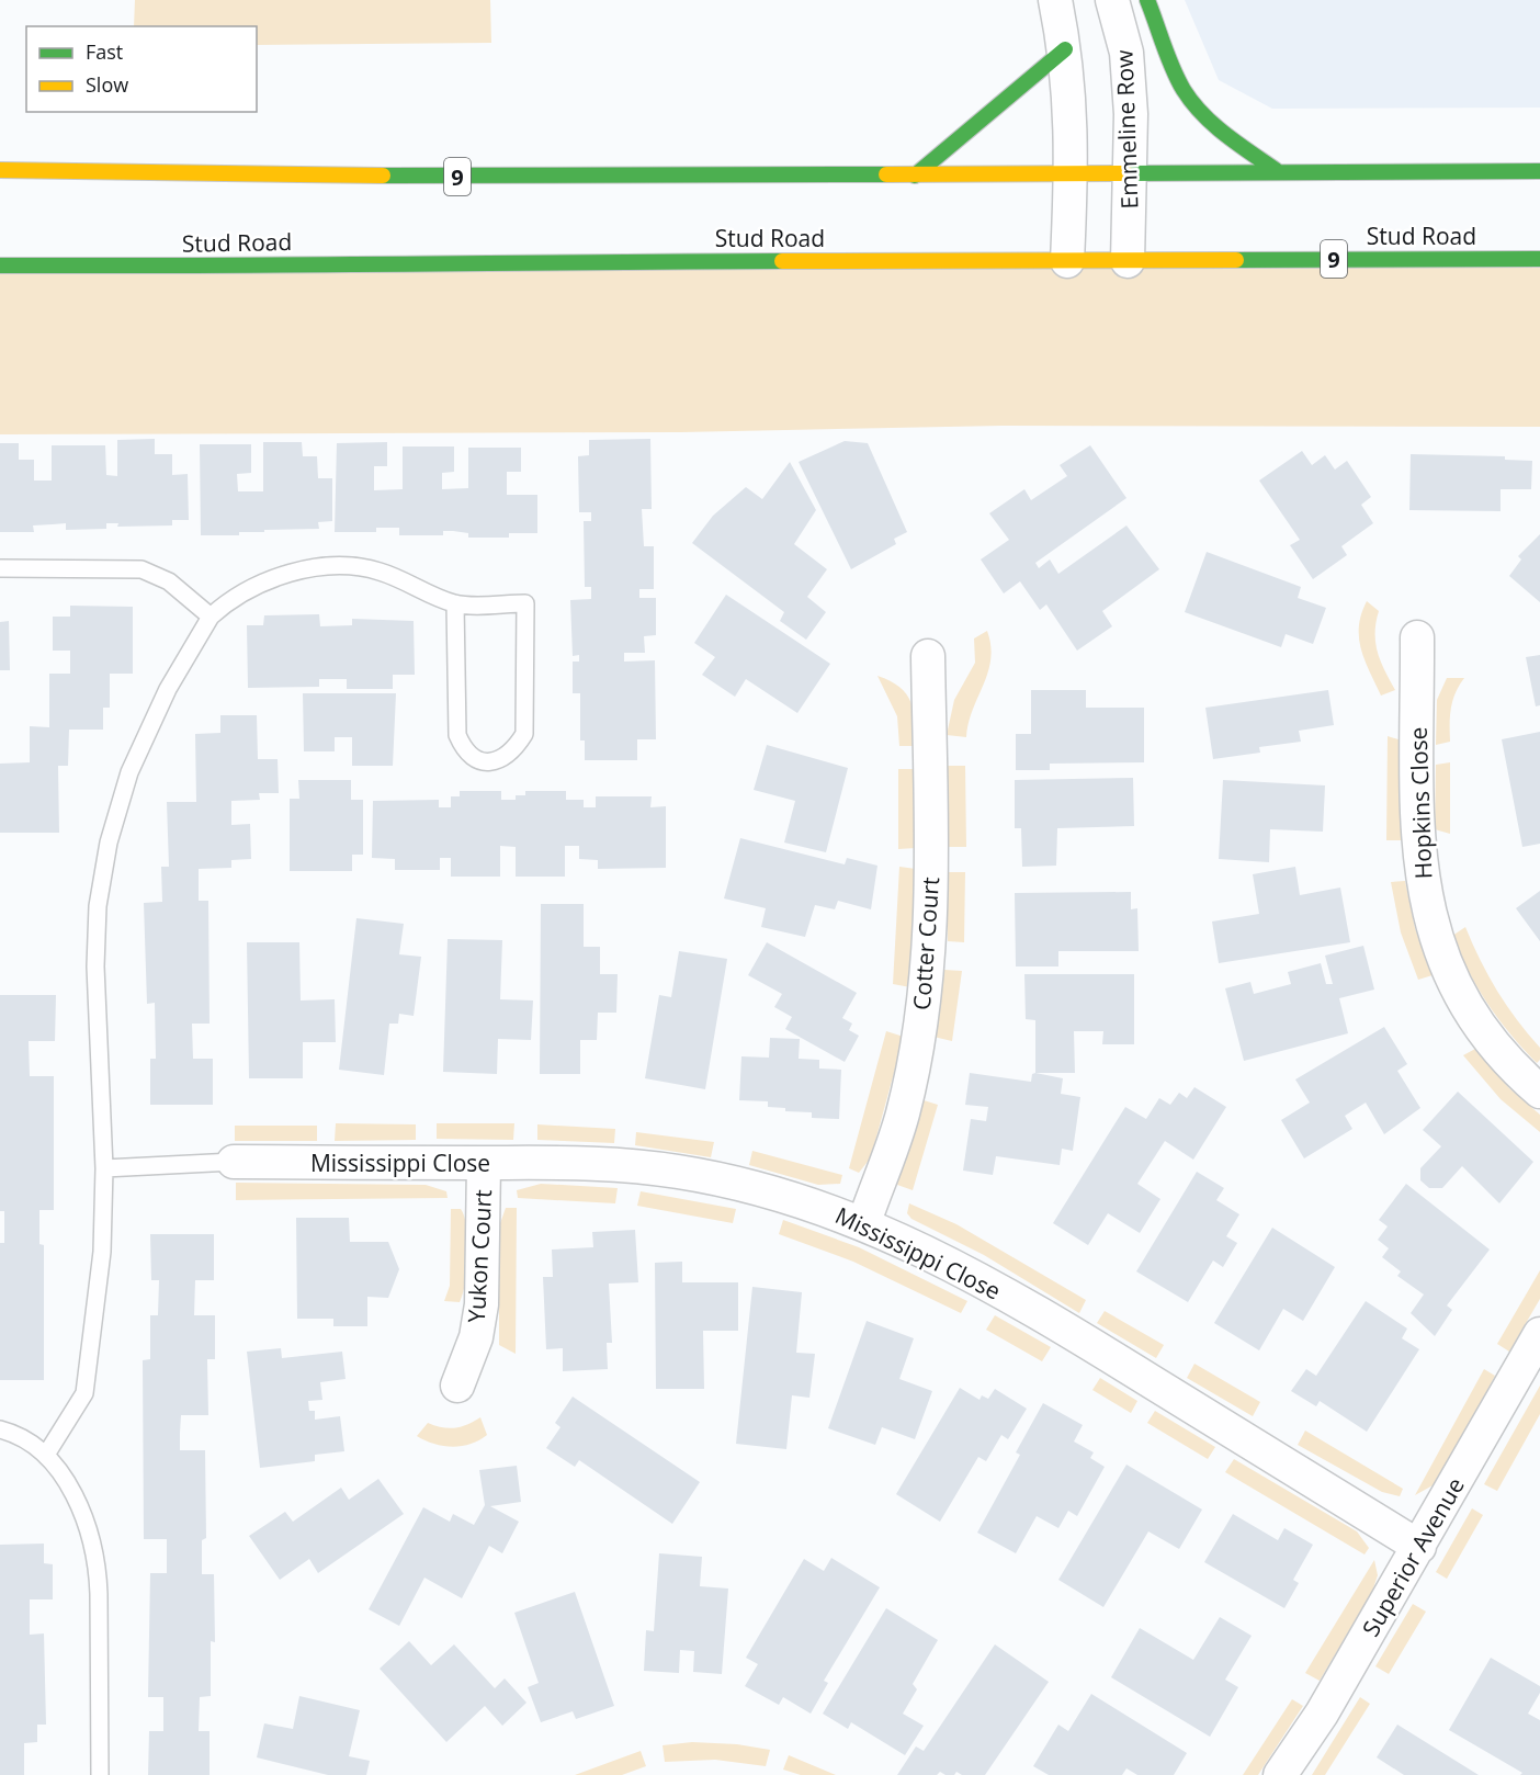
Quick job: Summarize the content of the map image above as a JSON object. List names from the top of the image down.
{
  "streets": {
    "highway": ["9", "Stud Road"],
    "street": [
      "Emmeline Row",
      "Hopkins Close",
      "Cotter Court",
      "Mississippi Close",
      "Yukon Court",
      "Superior Avenue"
    ]
  },
  "crossings": [
    ["Emmeline Row", "9"],
    ["Emmeline Row", "Stud Road"],
    ["Cotter Court", "Mississippi Close"],
    ["Mississippi Close", "Yukon Court"],
    ["Mississippi Close", "Superior Avenue"]
  ],
  "legend": ["Fast", "Slow"]
}
